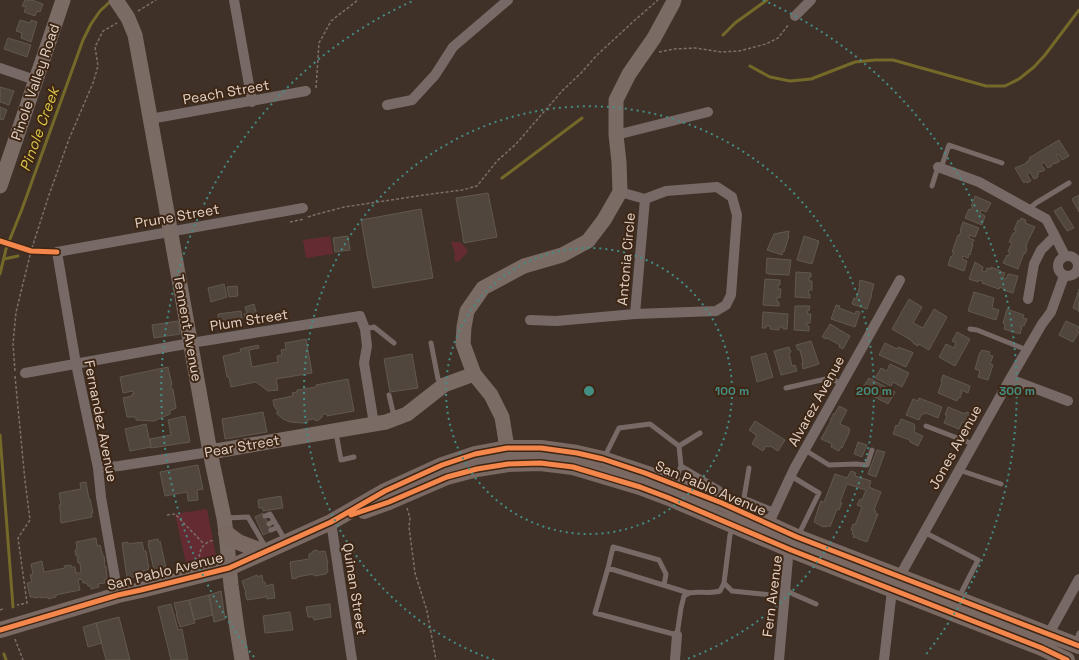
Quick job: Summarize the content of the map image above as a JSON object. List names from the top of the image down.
{
  "streets": {
    "main road": ["San Pablo Avenue"],
    "street": [
      "Pinole Valley Road",
      "Peach Street",
      "Prune Street",
      "Antonia Circle",
      "Plum Street",
      "Tennent Avenue",
      "Alvarez Avenue",
      "Fernandez Avenue",
      "Pear Street",
      "Jones Avenue",
      "Quinan Street",
      "Fern Avenue"
    ]
  },
  "crossings": [
    ["Peach Street", "Tennent Avenue"],
    ["Prune Street", "Tennent Avenue"],
    ["Prune Street", "Fernandez Avenue"],
    ["Plum Street", "Tennent Avenue"],
    ["Plum Street", "Fernandez Avenue"],
    ["Tennent Avenue", "Pear Street"],
    ["Tennent Avenue", "San Pablo Avenue"],
    ["Alvarez Avenue", "San Pablo Avenue"],
    ["Fernandez Avenue", "Pear Street"],
    ["Fernandez Avenue", "San Pablo Avenue"],
    ["Jones Avenue", "San Pablo Avenue"],
    ["San Pablo Avenue", "Quinan Street"],
    ["San Pablo Avenue", "Fern Avenue"]
  ],
  "water": ["Pinole Creek"],
  "rings": ["100 m", "200 m", "300 m"]
}
